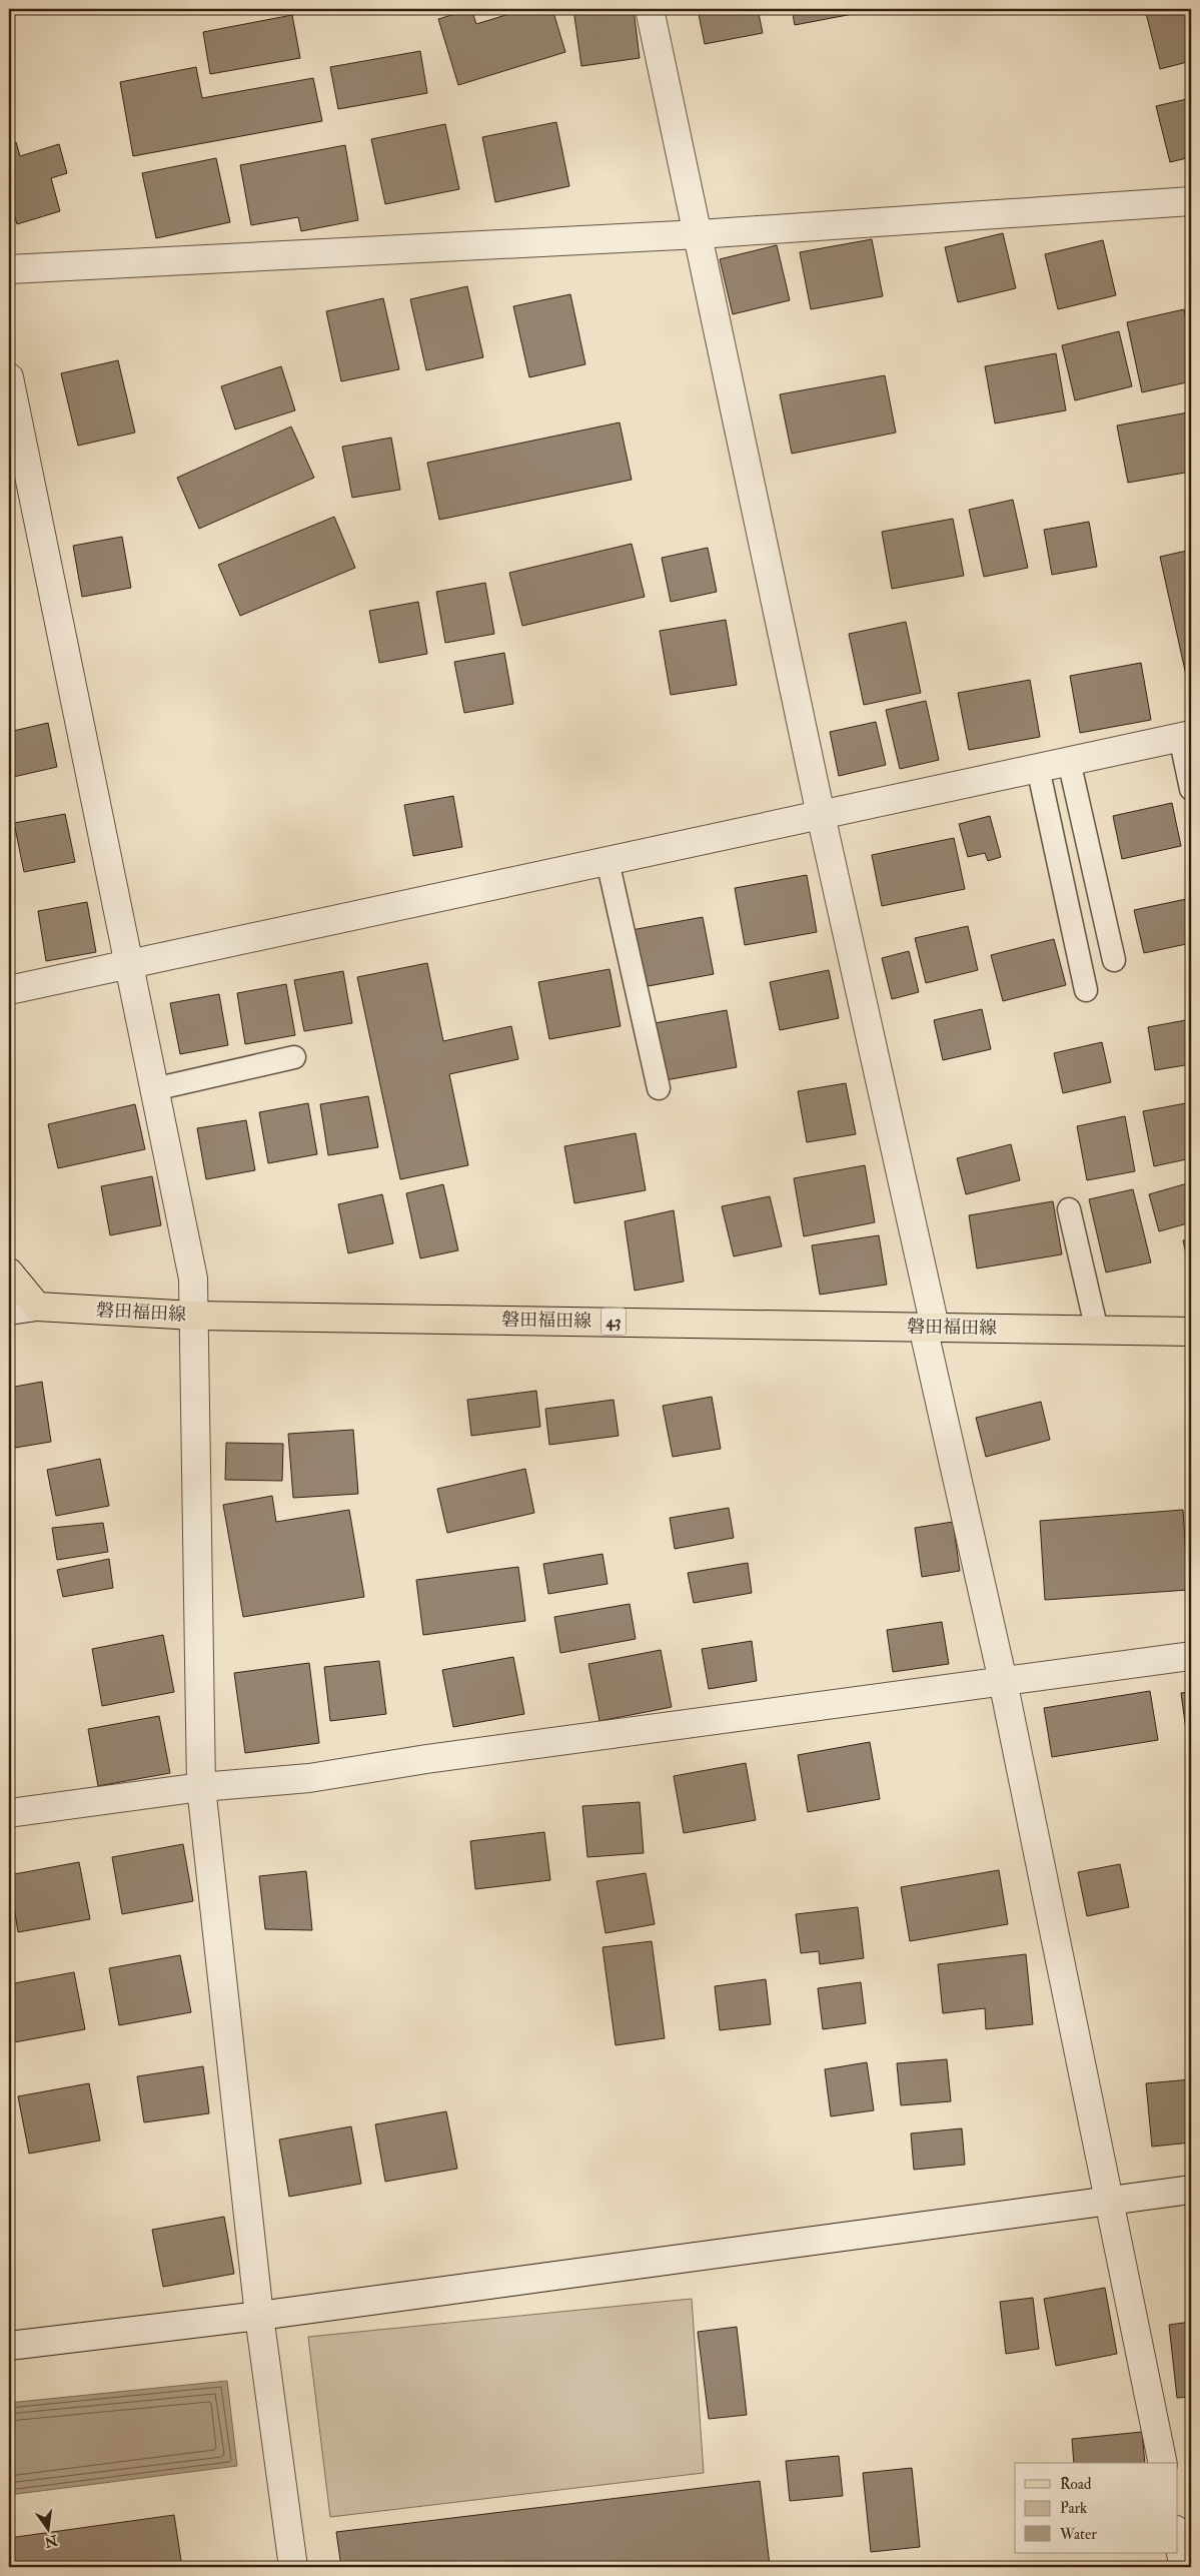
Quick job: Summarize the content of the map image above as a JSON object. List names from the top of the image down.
{
  "streets": {
    "main road": ["磐田福田線", "43"]
  },
  "legend": ["Road", "Park", "Water"],
  "north": "bottom"
}
